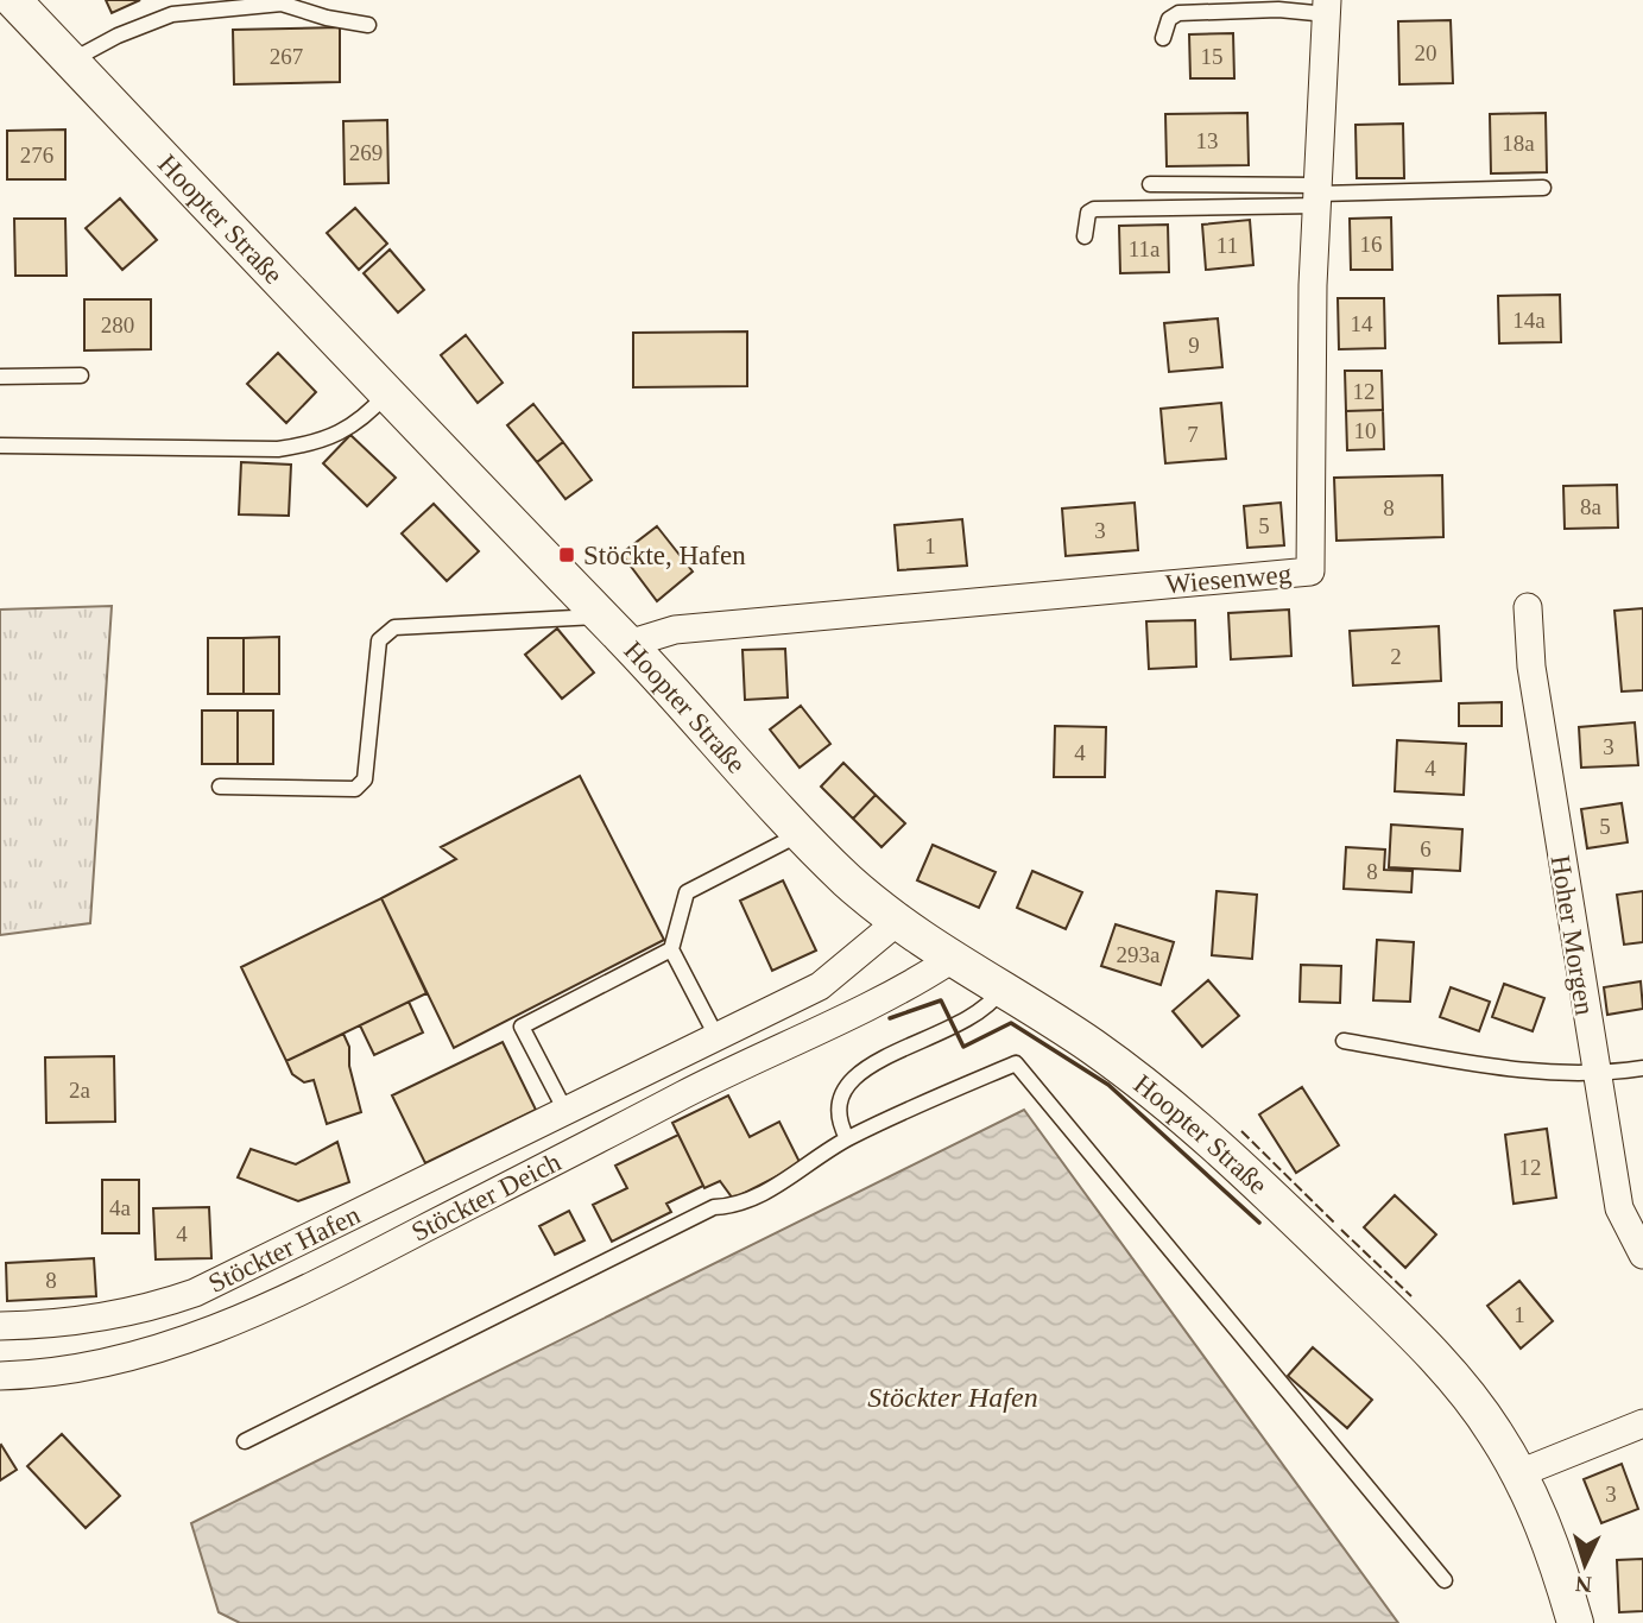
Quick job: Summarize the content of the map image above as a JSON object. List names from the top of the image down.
{
  "streets": {
    "street": [
      "Hoopter Straße",
      "Wiesenweg",
      "Hoher Morgen",
      "Stöckter Deich",
      "Stöckter Hafen"
    ]
  },
  "crossings": [
    ["Hoopter Straße", "Wiesenweg"],
    ["Hoopter Straße", "Stöckter Deich"],
    ["Hoopter Straße", "Stöckter Hafen"]
  ],
  "water": ["Stöckter Hafen"],
  "places": {
    "transit": ["Stöckte, Hafen"]
  },
  "house_numbers": [
    "20",
    "267",
    "15",
    "13",
    "18a",
    "269",
    "276",
    "16",
    "11",
    "11a",
    "14a",
    "14",
    "280",
    "9",
    "12",
    "10",
    "7",
    "8a",
    "8",
    "5",
    "3",
    "1",
    "2",
    "3",
    "4",
    "4",
    "5",
    "6",
    "8",
    "293a",
    "2a",
    "12",
    "4a",
    "4",
    "8",
    "1",
    "3"
  ],
  "north": "bottom"
}
